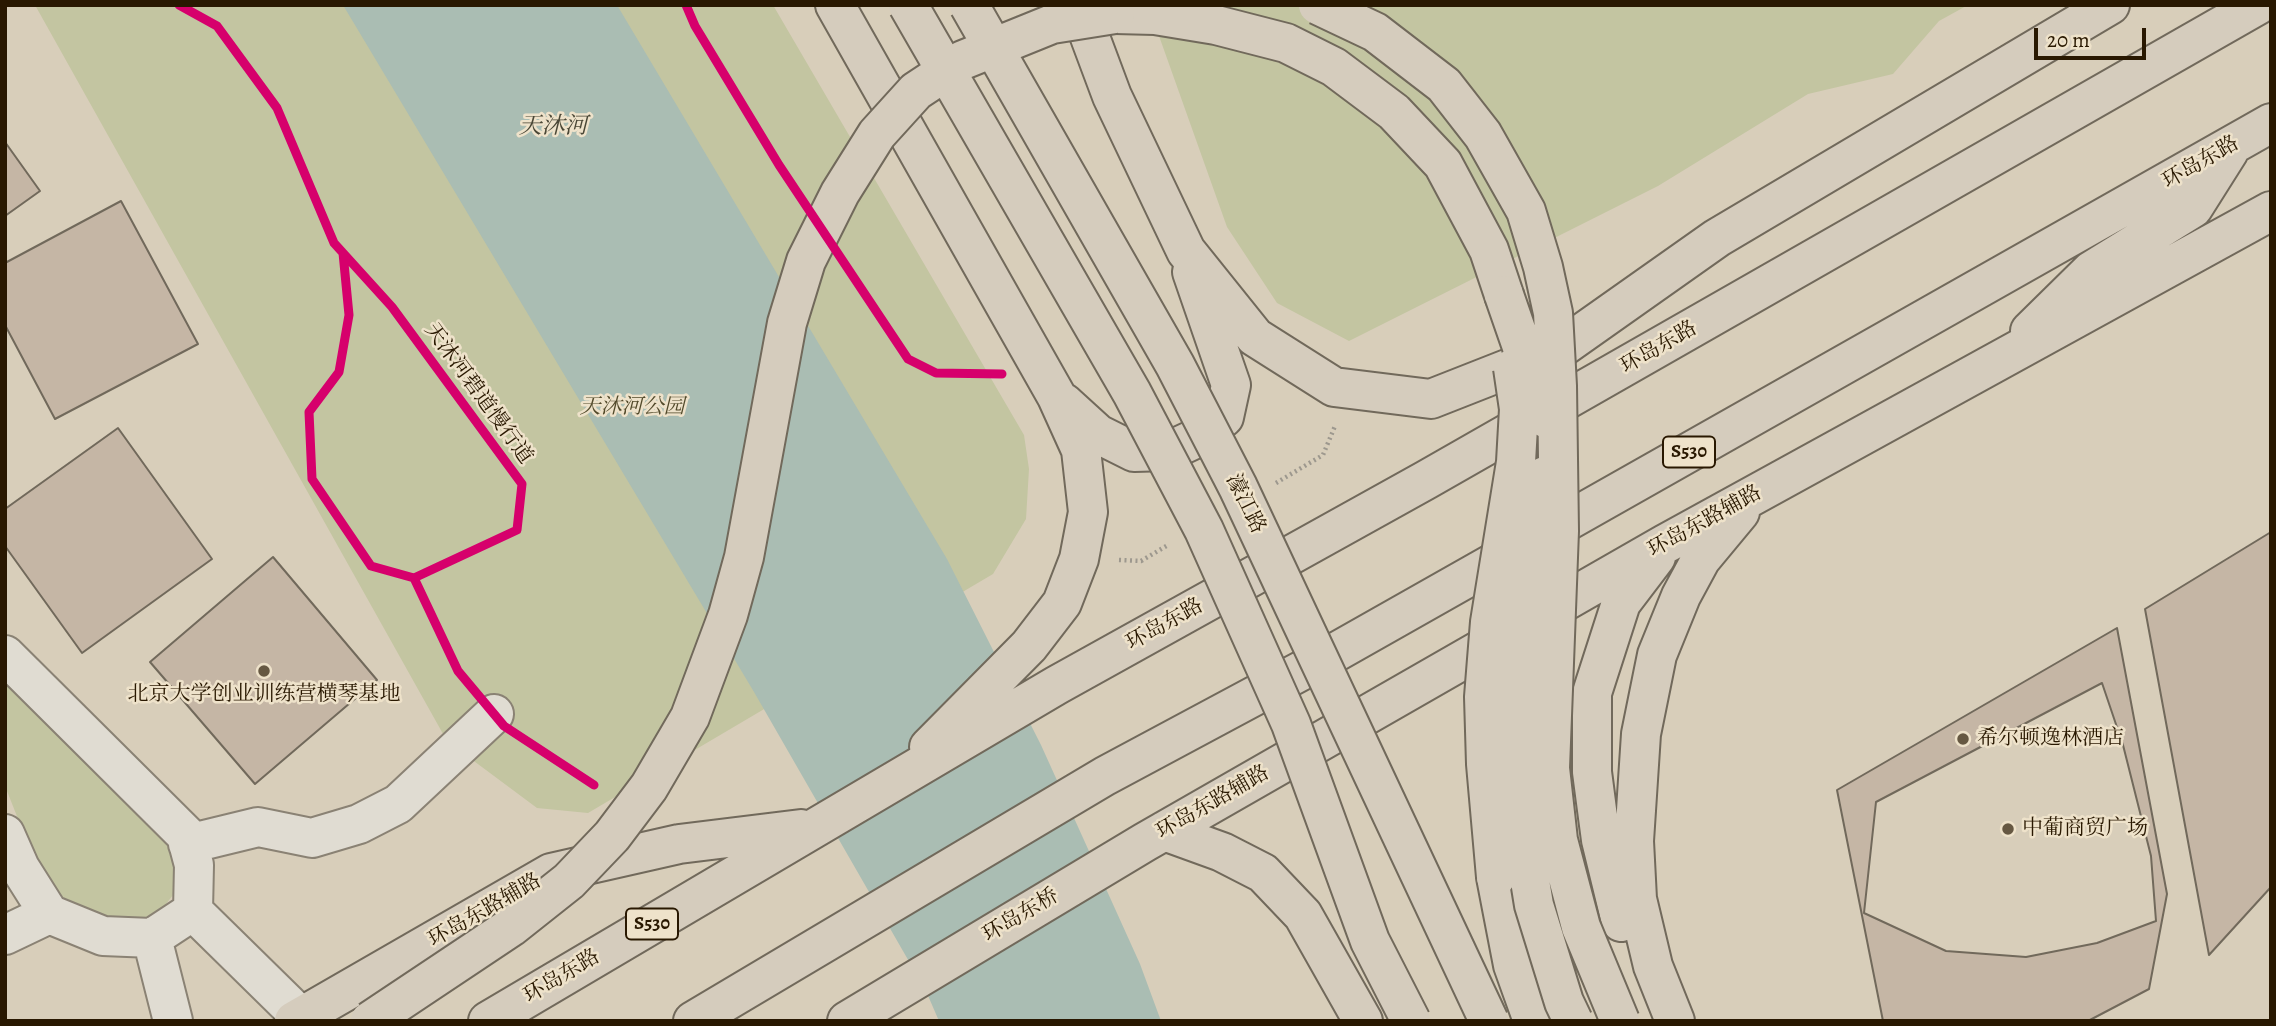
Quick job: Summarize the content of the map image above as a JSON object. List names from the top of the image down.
{
  "streets": {
    "main road": [
      "环岛东路",
      "S530",
      "濠江路",
      "环岛东路辅路",
      "环岛东桥"
    ],
    "cycle path": ["天沐河碧道慢行道"]
  },
  "crossings": [
    ["环岛东路", "S530"],
    ["环岛东路", "环岛东路辅路"],
    ["S530", "环岛东路辅路"],
    ["环岛东路辅路", "环岛东桥"]
  ],
  "water": ["天沐河"],
  "parks": ["天沐河公园"],
  "places": ["北京大学创业训练营横琴基地", "希尔顿逸林酒店", "中葡商贸广场"],
  "scale_bar": "20 m"
}
